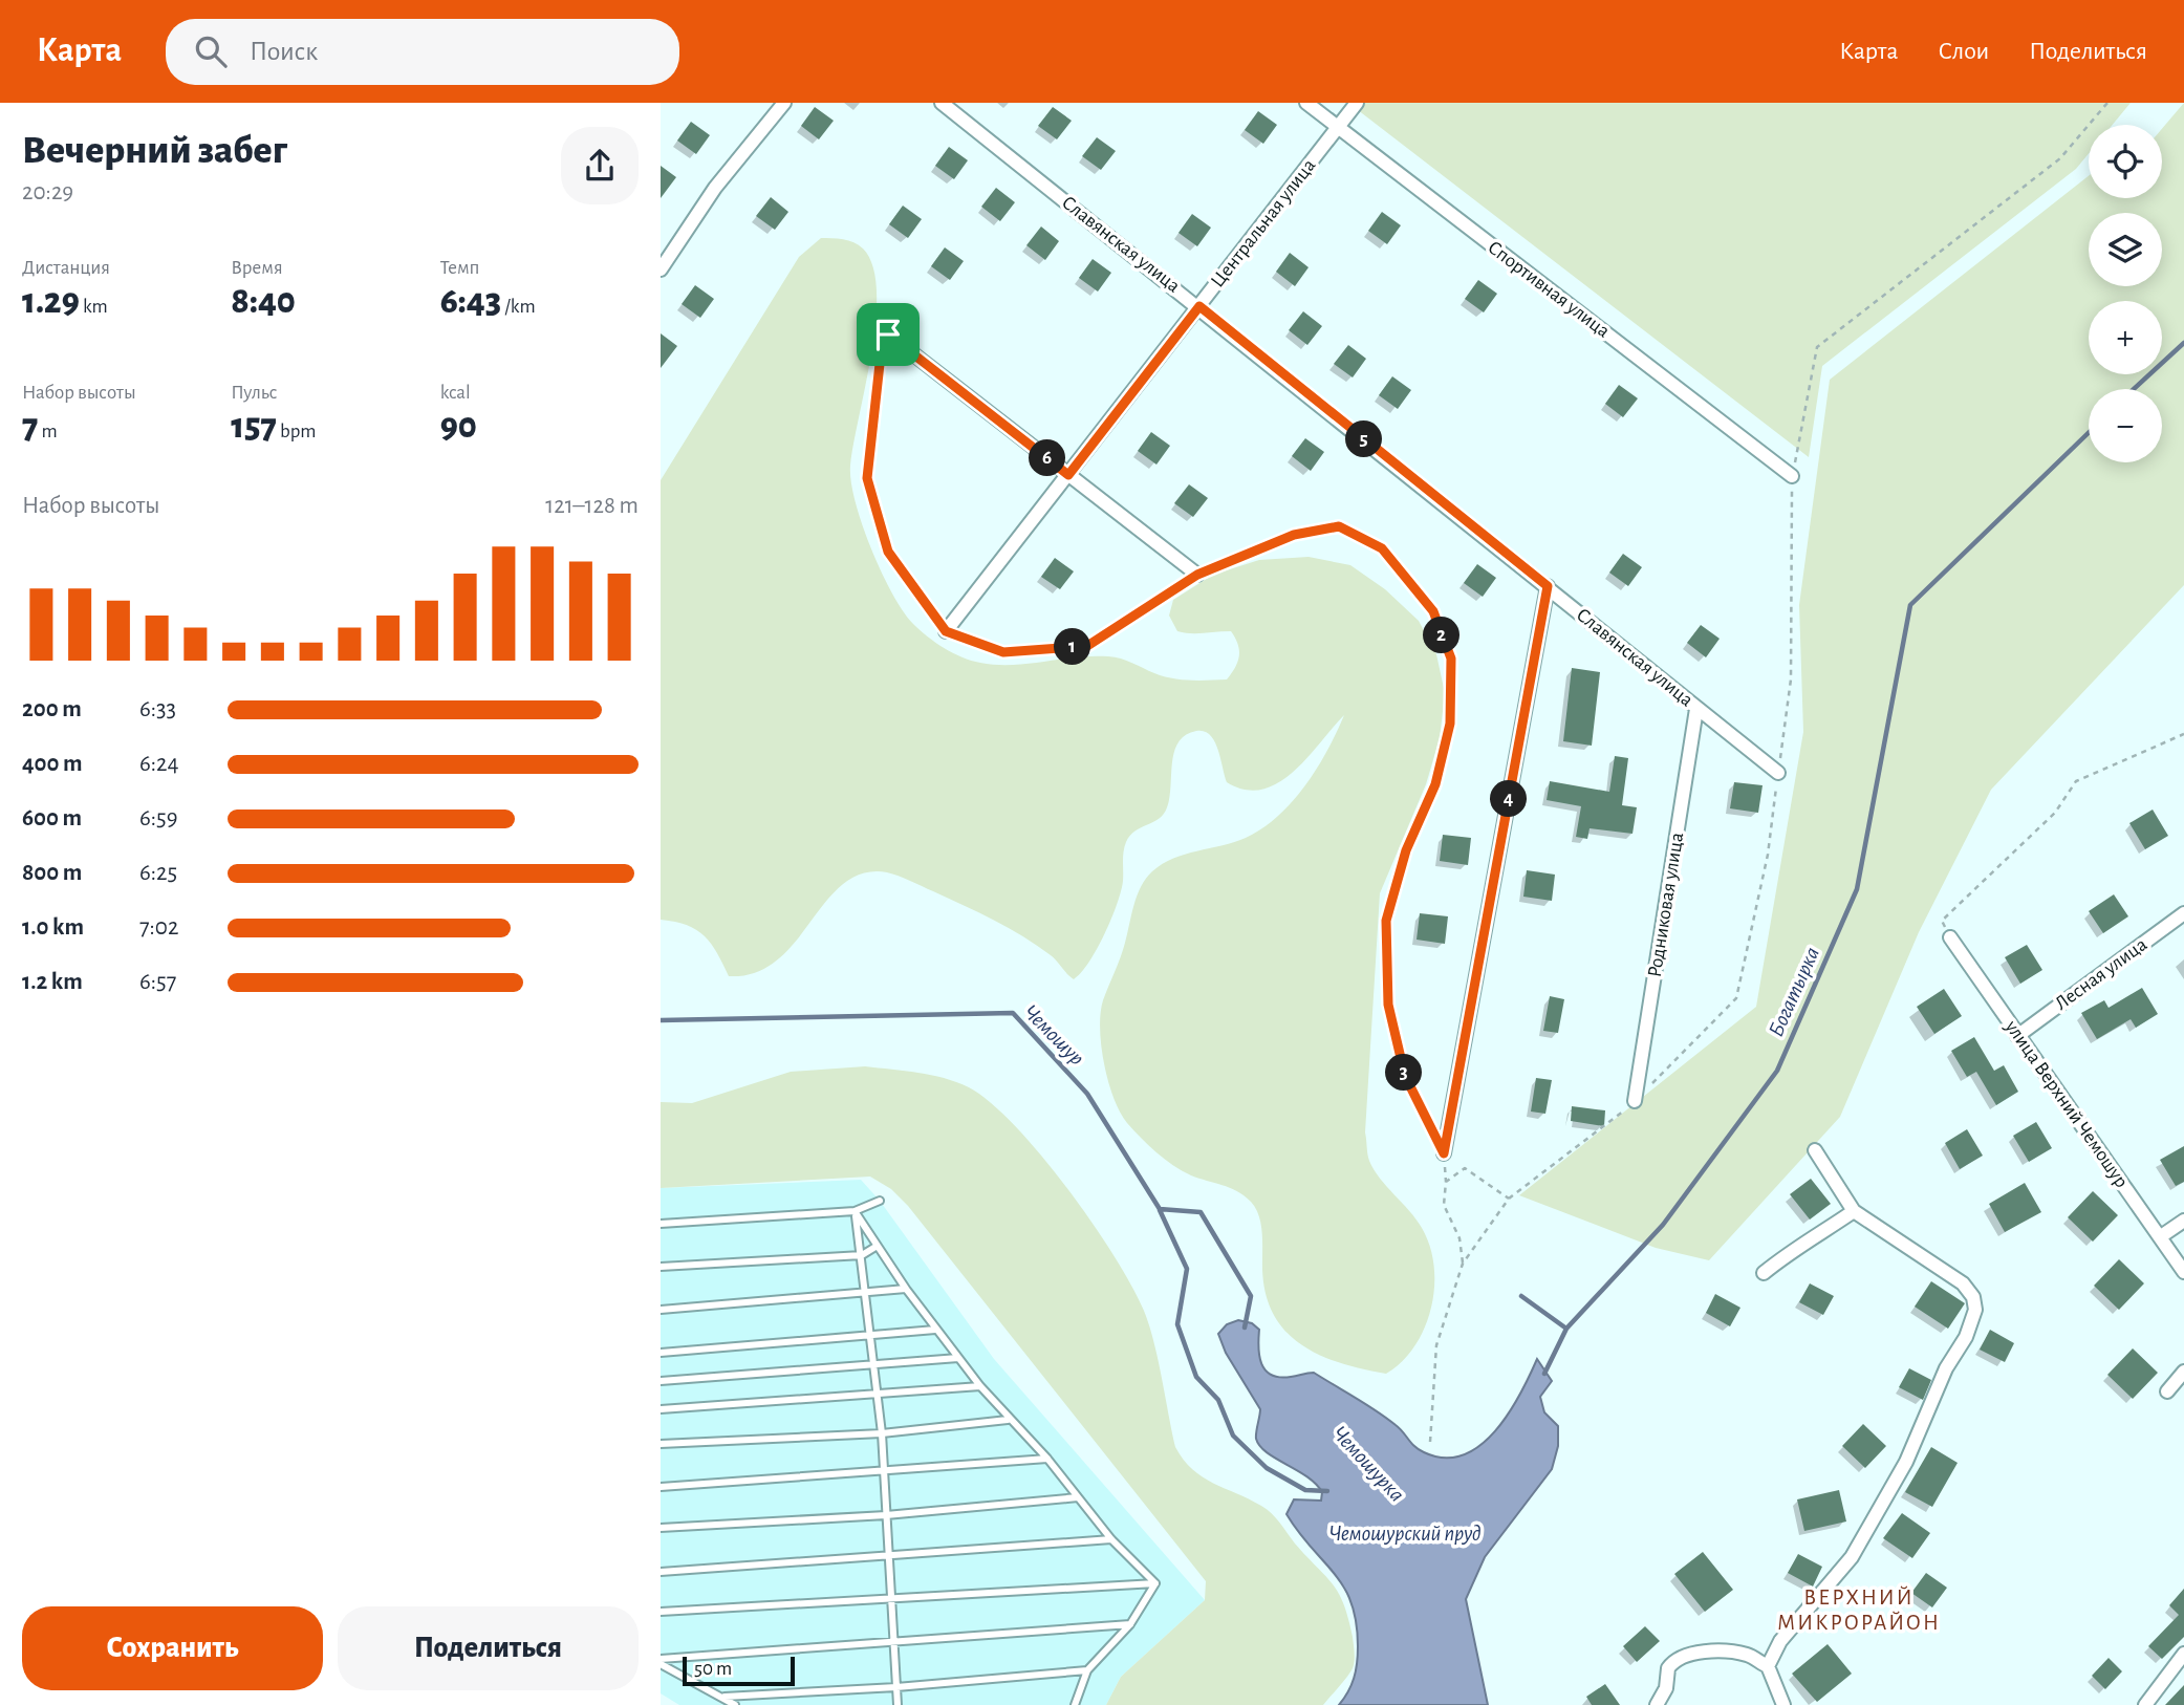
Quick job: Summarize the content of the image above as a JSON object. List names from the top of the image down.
{
  "streets": {
    "street": [
      "Центральная улица",
      "Славянская улица",
      "Спортивная улица",
      "Родниковая улица",
      "Лесная улица",
      "улица Верхний Чемошур"
    ]
  },
  "crossings": [
    ["Центральная улица", "Славянская улица"],
    ["Центральная улица", "Спортивная улица"],
    ["Славянская улица", "Родниковая улица"],
    ["Лесная улица", "улица Верхний Чемошур"]
  ],
  "districts": ["ВЕРХНИЙ МИКРОРАЙОН"],
  "water": [
    "Богатырка",
    "Чемошур",
    "Чемошурка",
    "Чемошурский пруд"
  ],
  "scale_bar": "50 m",
  "page": {
    "header": "Карта",
    "search": "Поиск",
    "nav": ["Карта", "Слои", "Поделиться"],
    "heading": ["Вечерний забег", "20:29"],
    "map_buttons": ["+", "−"],
    "stats": [
      ["Дистанция", "1.29 km"],
      ["Время", "8:40"],
      ["Темп", "6:43 /km"],
      ["Набор высоты", "7 m"],
      ["Пульс", "157 bpm"],
      ["kcal", "90"]
    ],
    "pins": [
      "5",
      "6",
      "2",
      "1",
      "4",
      "3"
    ],
    "chart": ["Набор высоты", "121–128 m"],
    "list": [
      {
        "name": "200 m",
        "note": "6:33"
      },
      {
        "name": "400 m",
        "note": "6:24"
      },
      {
        "name": "600 m",
        "note": "6:59"
      },
      {
        "name": "800 m",
        "note": "6:25"
      },
      {
        "name": "1.0 km",
        "note": "7:02"
      },
      {
        "name": "1.2 km",
        "note": "6:57"
      }
    ],
    "buttons": ["Сохранить", "Поделиться"],
    "scale": "50 m"
  }
}
